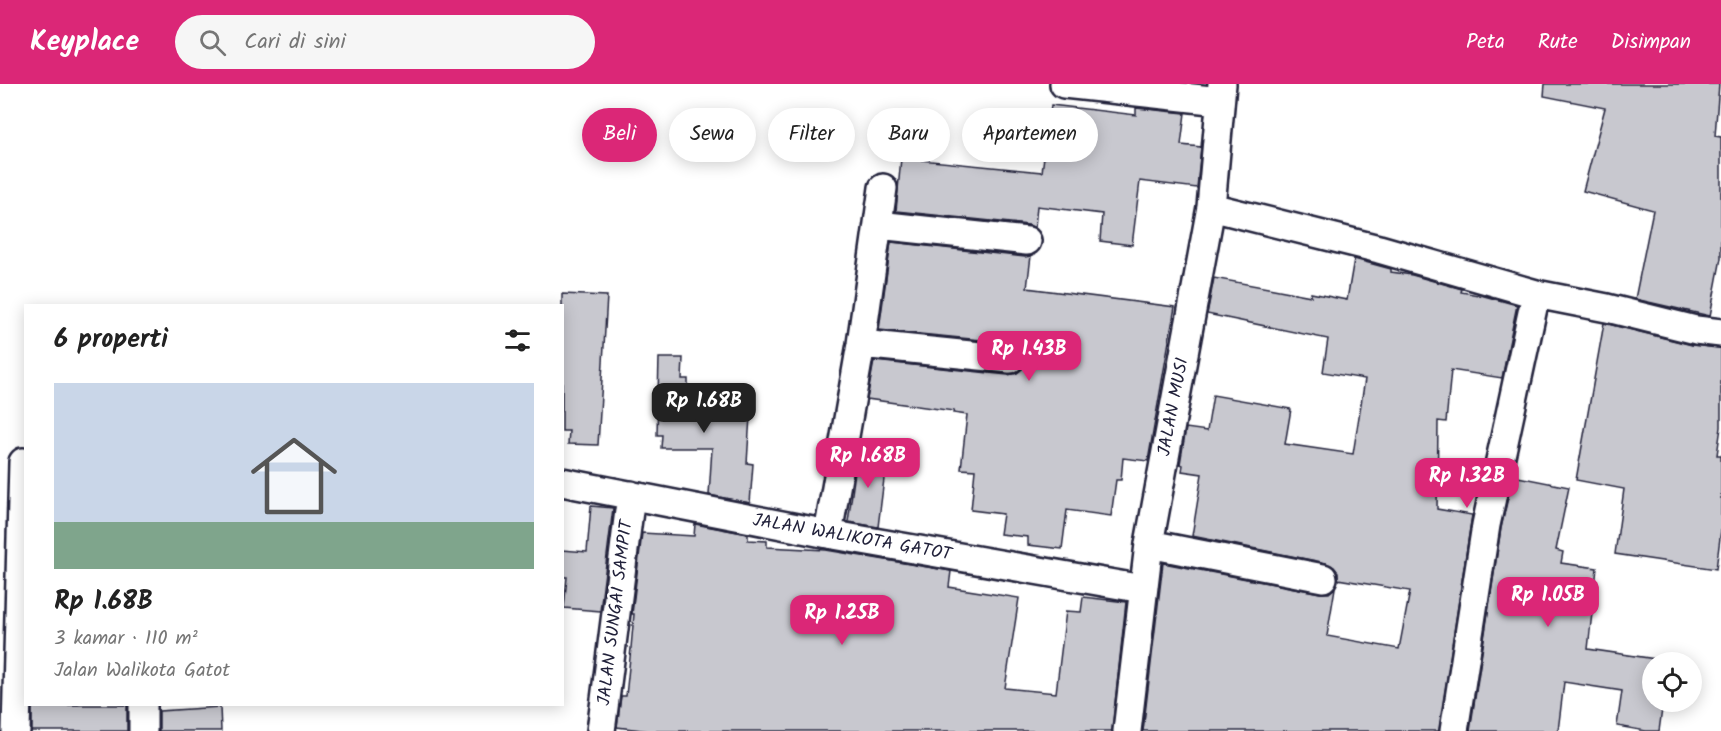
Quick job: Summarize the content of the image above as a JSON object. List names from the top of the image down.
{
  "streets": {
    "street": ["JALAN MUSI", "JALAN WALIKOTA GATOT", "JALAN SUNGAI SAMPIT"]
  },
  "crossings": [
    ["JALAN MUSI", "JALAN WALIKOTA GATOT"],
    ["JALAN WALIKOTA GATOT", "JALAN SUNGAI SAMPIT"]
  ],
  "page": {
    "header": "Keyplace",
    "search": "Cari di sini",
    "nav": ["Peta", "Rute", "Disimpan"],
    "chip": [
      "Beli",
      "Sewa",
      "Filter",
      "Baru",
      "Apartemen"
    ],
    "heading": "6 properti",
    "price": [
      "Rp 1.43B",
      "Rp 1.68B",
      "Rp 1.68B",
      "Rp 1.32B",
      "Rp 1.05B",
      "Rp 1.25B"
    ],
    "list": [
      {
        "name": "Rp 1.68B",
        "note": "3 kamar · 110 m² · Jalan Walikota Gatot"
      }
    ]
  }
}
